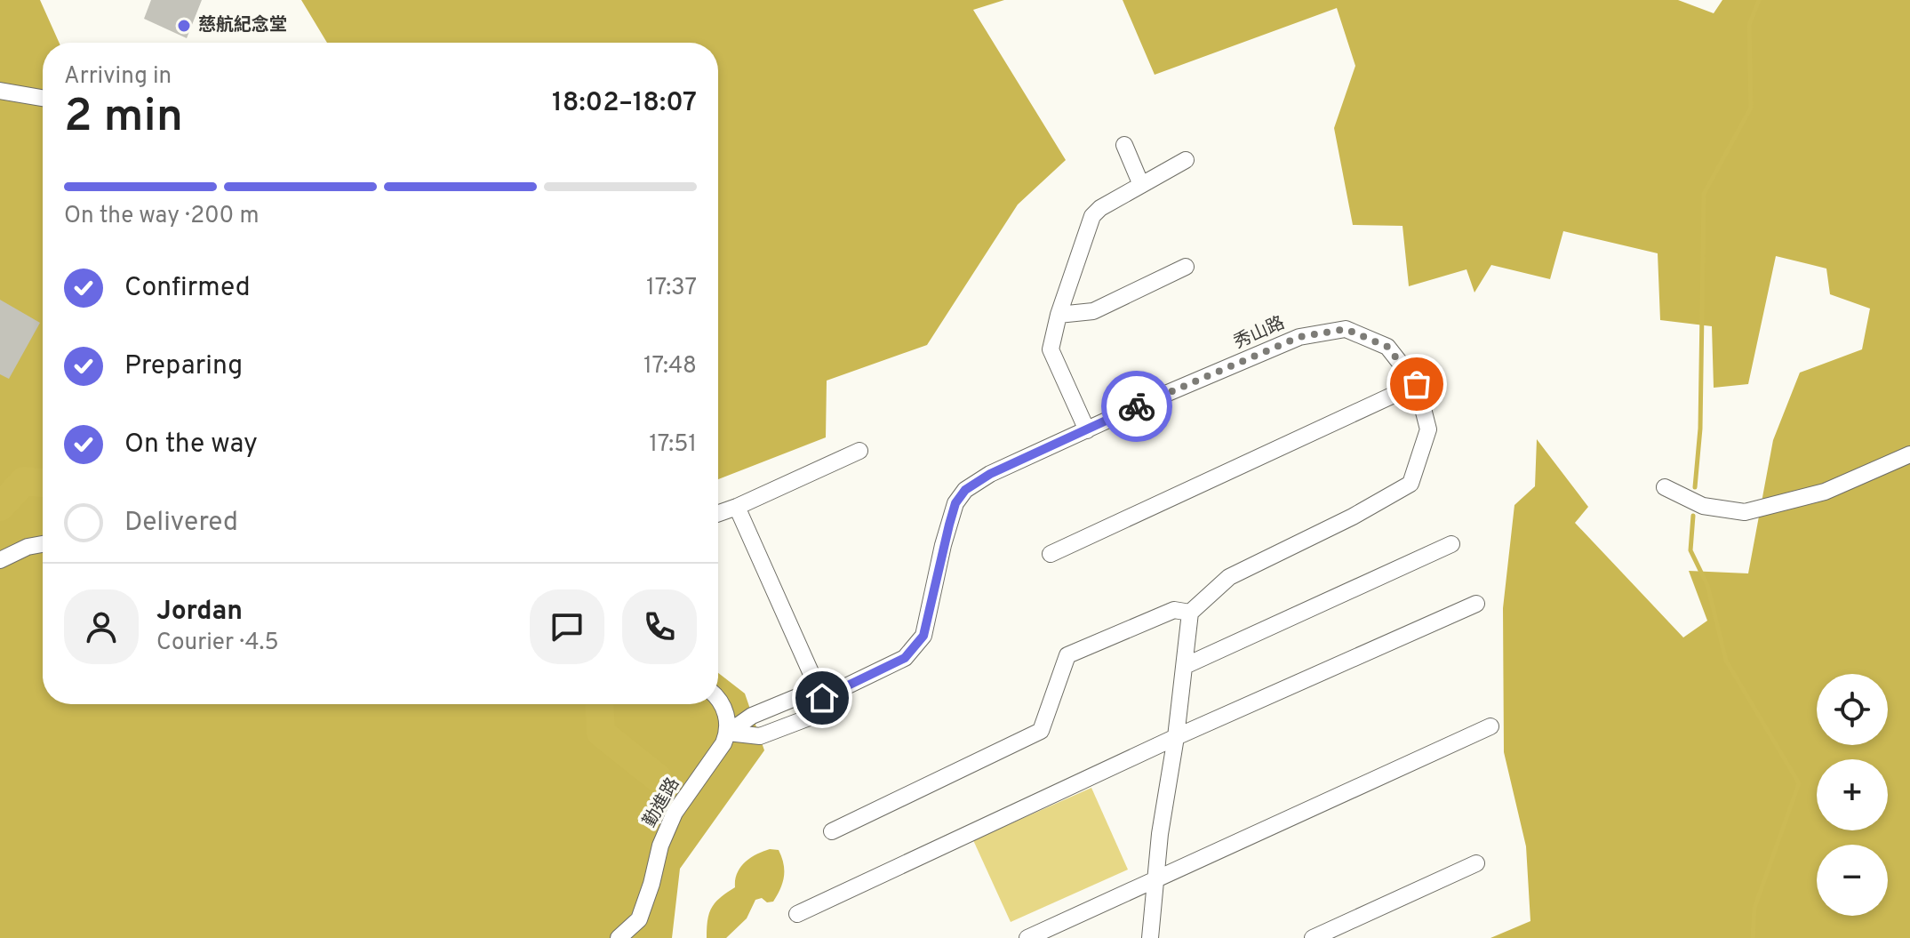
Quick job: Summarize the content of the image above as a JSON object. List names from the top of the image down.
{
  "streets": {
    "street": ["秀山路", "勤進路"]
  },
  "crossings": [
    ["秀山路", "勤進路"]
  ],
  "places": ["慈航紀念堂"],
  "page": {
    "heading": ["2 min", "Arriving in", "18:02–18:07"],
    "panel": ["Jordan", "Courier · 4.5"],
    "bar": "On the way · 200 m",
    "list": [
      ["Confirmed", "17:37"],
      ["Preparing", "17:48"],
      ["On the way", "17:51"],
      "Delivered"
    ],
    "map_buttons": ["+", "−"]
  }
}
